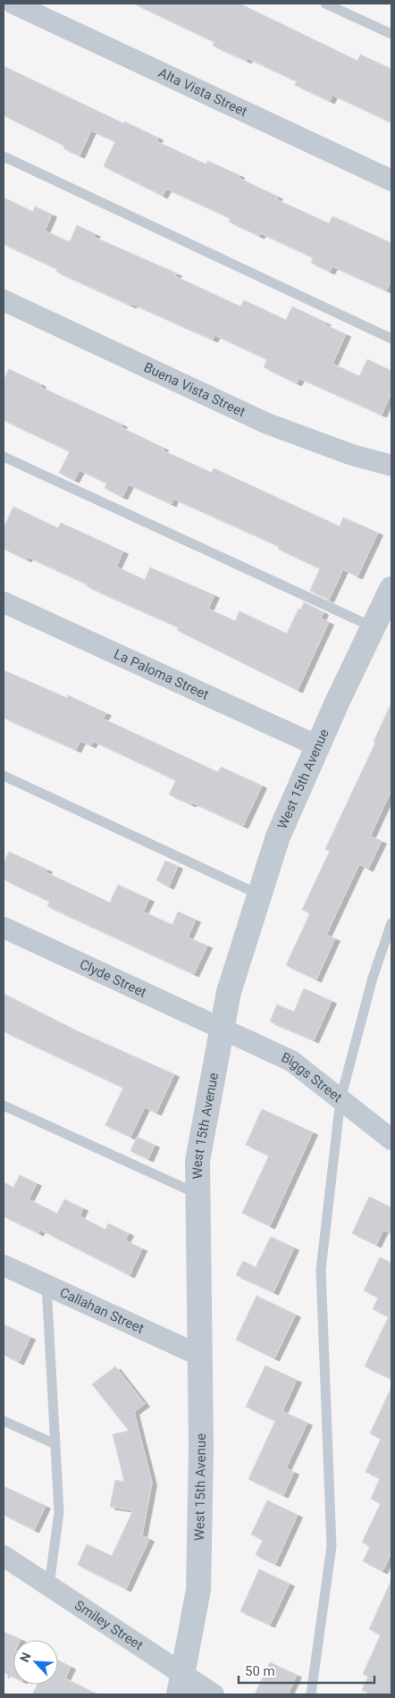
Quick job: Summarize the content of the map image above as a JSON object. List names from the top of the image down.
{
  "streets": {
    "street": [
      "Alta Vista Street",
      "Buena Vista Street",
      "La Paloma Street",
      "West 15th Avenue",
      "Clyde Street",
      "Biggs Street",
      "Callahan Street",
      "Smiley Street"
    ]
  },
  "crossings": [
    ["La Paloma Street", "West 15th Avenue"],
    ["West 15th Avenue", "Clyde Street"],
    ["West 15th Avenue", "Biggs Street"],
    ["West 15th Avenue", "Callahan Street"],
    ["West 15th Avenue", "Smiley Street"],
    ["Clyde Street", "Biggs Street"]
  ],
  "scale_bar": "50 m",
  "north": "top left"
}
